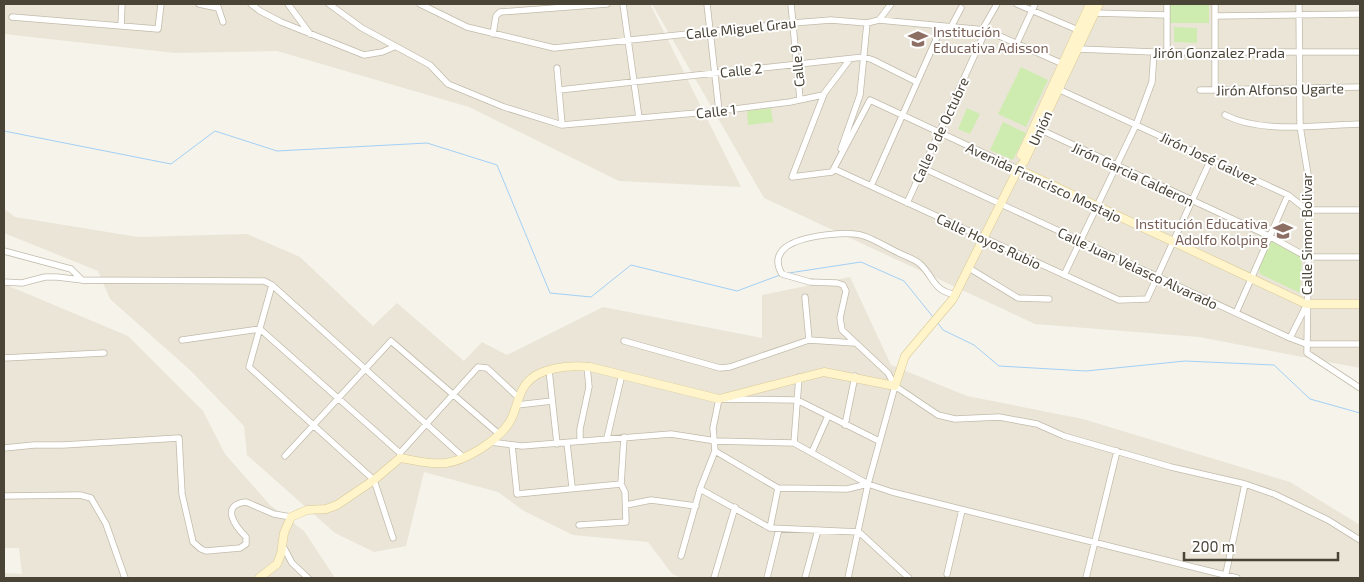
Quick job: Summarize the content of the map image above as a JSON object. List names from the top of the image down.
{
  "streets": {
    "street": [
      "Calle Miguel Grau",
      "Jirón Gonzalez Prada",
      "Calle 9",
      "Calle 2",
      "Jirón Alfonso Ugarte",
      "Calle 1",
      "Unión",
      "Calle 9 de Octubre",
      "Jirón José Galvez",
      "Jirón Garcia Calderon",
      "Avenida Francisco Mostajo",
      "Calle Simon Bolivar",
      "Calle Hoyos Rubio",
      "Calle Juan Velasco Alvarado"
    ]
  },
  "crossings": [
    ["Calle Miguel Grau", "Calle 9"],
    ["Calle Miguel Grau", "Unión"],
    ["Calle Miguel Grau", "Calle 9 de Octubre"],
    ["Jirón Gonzalez Prada", "Unión"],
    ["Jirón Gonzalez Prada", "Calle Simon Bolivar"],
    ["Calle 9", "Calle 2"],
    ["Calle 9", "Calle 1"],
    ["Jirón Alfonso Ugarte", "Calle Simon Bolivar"],
    ["Unión", "Jirón José Galvez"],
    ["Unión", "Jirón Garcia Calderon"],
    ["Unión", "Avenida Francisco Mostajo"],
    ["Calle 9 de Octubre", "Avenida Francisco Mostajo"],
    ["Calle 9 de Octubre", "Calle Hoyos Rubio"],
    ["Calle 9 de Octubre", "Calle Juan Velasco Alvarado"],
    ["Jirón José Galvez", "Calle Simon Bolivar"],
    ["Jirón Garcia Calderon", "Calle Simon Bolivar"],
    ["Avenida Francisco Mostajo", "Calle Simon Bolivar"],
    ["Avenida Francisco Mostajo", "Calle Hoyos Rubio"],
    ["Calle Simon Bolivar", "Calle Juan Velasco Alvarado"],
    ["Calle Hoyos Rubio", "Calle Juan Velasco Alvarado"]
  ],
  "places": {
    "school or university": ["Institución Educativa Adisson", "Institución Educativa Adolfo Kolping"]
  },
  "scale_bar": "200 m"
}
